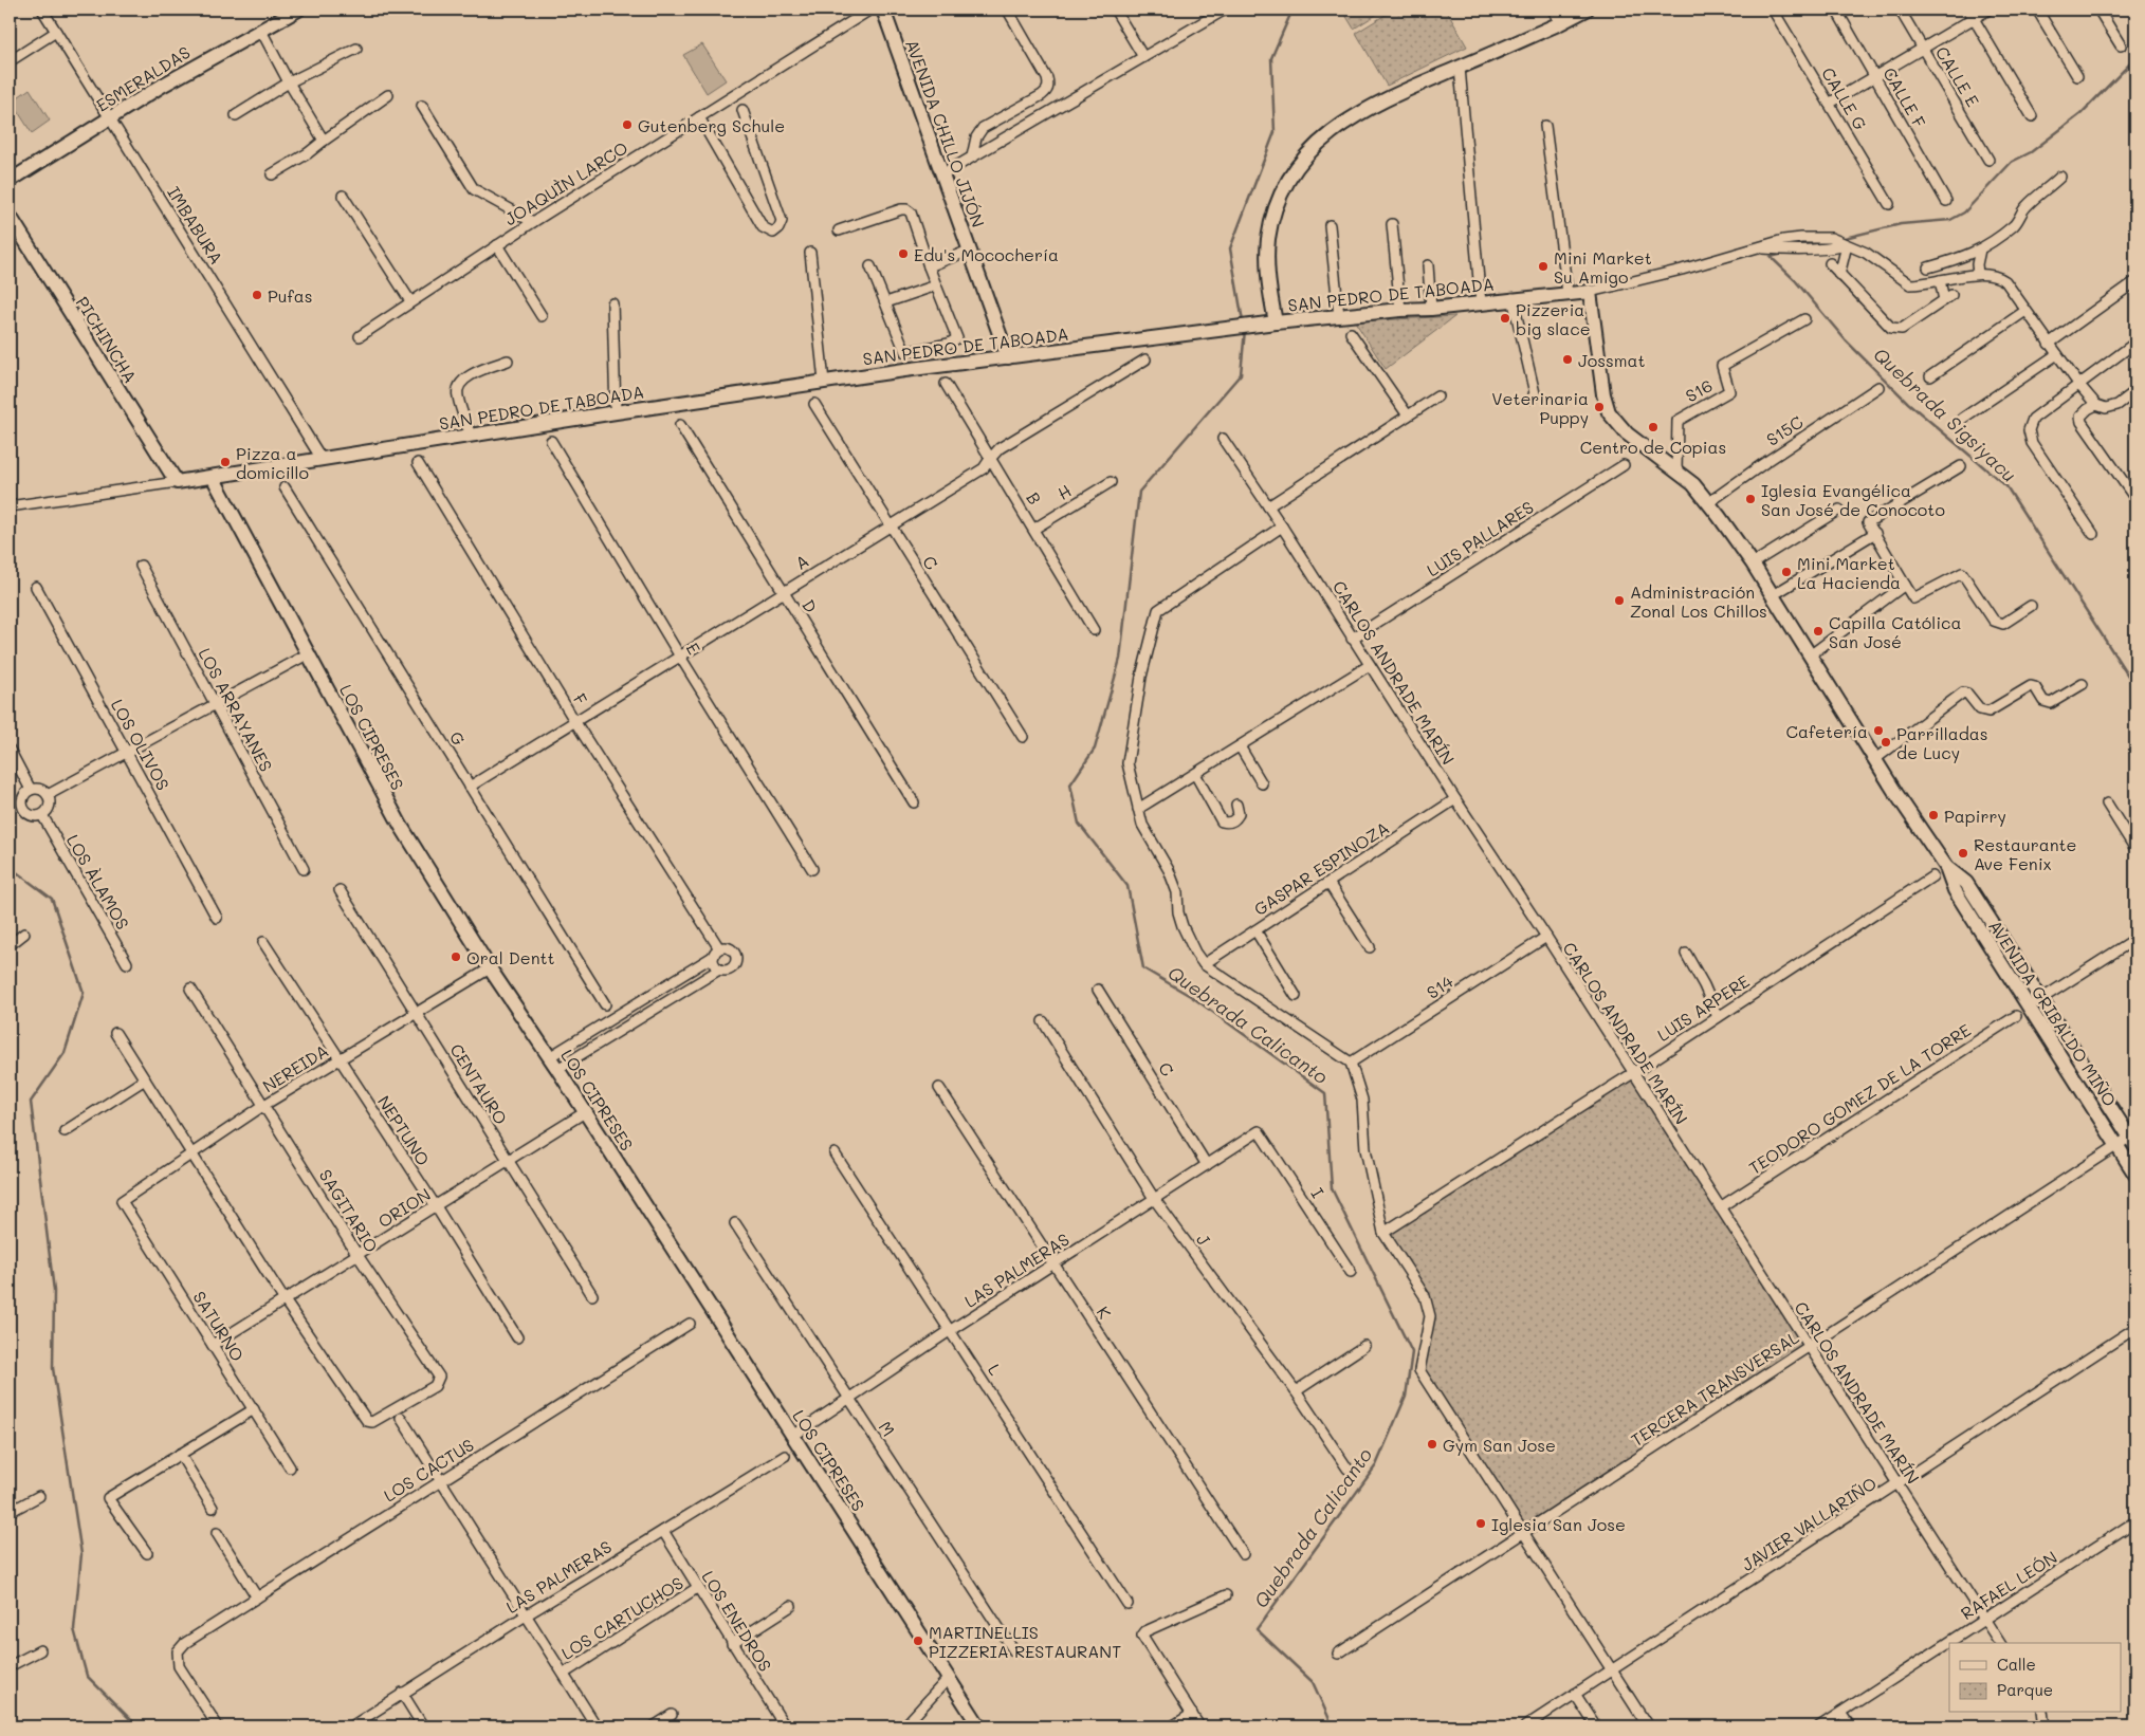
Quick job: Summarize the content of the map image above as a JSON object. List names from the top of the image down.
{
  "streets": {
    "street": [
      "CALLE E",
      "ESMERALDAS",
      "CALLE F",
      "CALLE G",
      "AVENIDA CHILLO JIJÓN",
      "JOAQUÌN LARCO",
      "IMBABURA",
      "SAN PEDRO DE TABOADA",
      "PICHINCHA",
      "S16",
      "S15C",
      "H",
      "B",
      "LUIS PALLARES",
      "A",
      "C",
      "D",
      "E",
      "CARLOS ANDRADE MARÍN",
      "F",
      "LOS ARRAYANES",
      "LOS CIPRESES",
      "G",
      "LOS OLIVOS",
      "GASPAR ESPINOZA",
      "LOS ÀLAMOS",
      "S14",
      "LUIS ARPERE",
      "AVENIDA GRIBALDO MIÑO",
      "NEREIDA",
      "CENTAURO",
      "TEODORO GOMEZ DE LA TORRE",
      "NEPTUNO",
      "I",
      "ORION",
      "SAGITARIO",
      "J",
      "LAS PALMERAS",
      "K",
      "SATURNO",
      "L",
      "TERCERA TRANSVERSAL",
      "M",
      "LOS CACTUS",
      "JAVIER VALLARIÑO",
      "RAFAEL LEÓN",
      "LOS CARTUCHOS",
      "LOS ENEDROS"
    ]
  },
  "crossings": [
    ["ESMERALDAS", "IMBABURA"],
    ["AVENIDA CHILLO JIJÓN", "SAN PEDRO DE TABOADA"],
    ["IMBABURA", "SAN PEDRO DE TABOADA"],
    ["SAN PEDRO DE TABOADA", "PICHINCHA"],
    ["SAN PEDRO DE TABOADA", "LOS CIPRESES"],
    ["SAN PEDRO DE TABOADA", "AVENIDA GRIBALDO MIÑO"],
    ["S16", "AVENIDA GRIBALDO MIÑO"],
    ["S15C", "AVENIDA GRIBALDO MIÑO"],
    ["H", "B"],
    ["B", "A"],
    ["LUIS PALLARES", "CARLOS ANDRADE MARÍN"],
    ["A", "C"],
    ["A", "D"],
    ["A", "E"],
    ["A", "F"],
    ["A", "G"],
    ["C", "LAS PALMERAS"],
    ["CARLOS ANDRADE MARÍN", "GASPAR ESPINOZA"],
    ["CARLOS ANDRADE MARÍN", "S14"],
    ["CARLOS ANDRADE MARÍN", "LUIS ARPERE"],
    ["CARLOS ANDRADE MARÍN", "TEODORO GOMEZ DE LA TORRE"],
    ["CARLOS ANDRADE MARÍN", "TERCERA TRANSVERSAL"],
    ["CARLOS ANDRADE MARÍN", "JAVIER VALLARIÑO"],
    ["CARLOS ANDRADE MARÍN", "RAFAEL LEÓN"],
    ["LOS CIPRESES", "NEREIDA"],
    ["LOS CIPRESES", "ORION"],
    ["LOS CIPRESES", "LAS PALMERAS"],
    ["AVENIDA GRIBALDO MIÑO", "TERCERA TRANSVERSAL"],
    ["NEREIDA", "CENTAURO"],
    ["NEREIDA", "NEPTUNO"],
    ["NEREIDA", "SAGITARIO"],
    ["NEREIDA", "SATURNO"],
    ["CENTAURO", "ORION"],
    ["NEPTUNO", "ORION"],
    ["I", "LAS PALMERAS"],
    ["ORION", "SAGITARIO"],
    ["ORION", "SATURNO"],
    ["J", "LAS PALMERAS"],
    ["LAS PALMERAS", "K"],
    ["LAS PALMERAS", "L"],
    ["LAS PALMERAS", "M"],
    ["LAS PALMERAS", "LOS ENEDROS"],
    ["LOS CARTUCHOS", "LOS ENEDROS"]
  ],
  "water": ["Quebrada Sigsiyacu", "Quebrada Calicanto"],
  "places": [
    "Gutenberg Schule",
    "Edu's Mocochería",
    "Mini Market Su Amigo",
    "Pufas",
    "Pizzeria big slace",
    "Jossmat",
    "Veterinaria Puppy",
    "Centro de Copias",
    "Pizza a domicillo",
    "Iglesia Evangélica San José de Conocoto",
    "Mini Market La Hacienda",
    "Administración Zonal Los Chillos",
    "Capilla Católica San José",
    "Cafetería",
    "Parrilladas de Lucy",
    "Papirry",
    "Restaurante Ave Fenix",
    "Oral Dentt",
    "Gym San Jose",
    "Iglesia San Jose",
    "MARTINELLIS PIZZERIA RESTAURANT"
  ],
  "legend": ["Calle", "Parque"]
}
